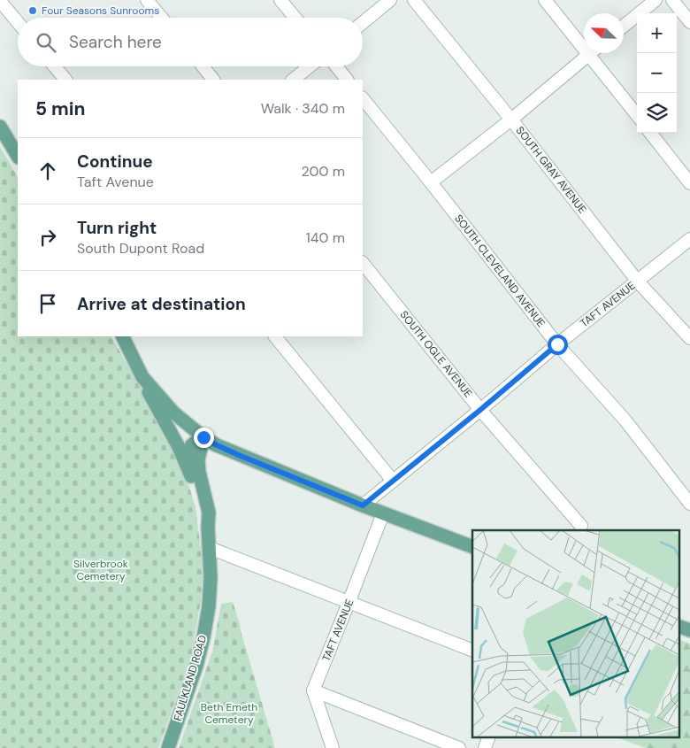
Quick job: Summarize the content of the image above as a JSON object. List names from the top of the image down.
{
  "streets": {
    "main road": ["FAULKLAND ROAD"],
    "street": [
      "SOUTH GRAY AVENUE",
      "SOUTH CLEVELAND AVENUE",
      "TAFT AVENUE",
      "SOUTH OGLE AVENUE"
    ]
  },
  "crossings": [
    ["SOUTH GRAY AVENUE", "TAFT AVENUE"],
    ["SOUTH CLEVELAND AVENUE", "TAFT AVENUE"],
    ["TAFT AVENUE", "SOUTH OGLE AVENUE"]
  ],
  "parks": ["Silverbrook Cemetery", "Beth Emeth Cemetery"],
  "places": ["Four Seasons Sunrooms"],
  "north": "top left",
  "page": {
    "map_buttons": ["+", "−"],
    "search": "Search here",
    "heading": ["5 min", "Walk · 340 m"],
    "list": [
      ["Continue", "Taft Avenue", "200 m"],
      ["Turn right", "South Dupont Road", "140 m"],
      "Arrive at destination"
    ]
  }
}
